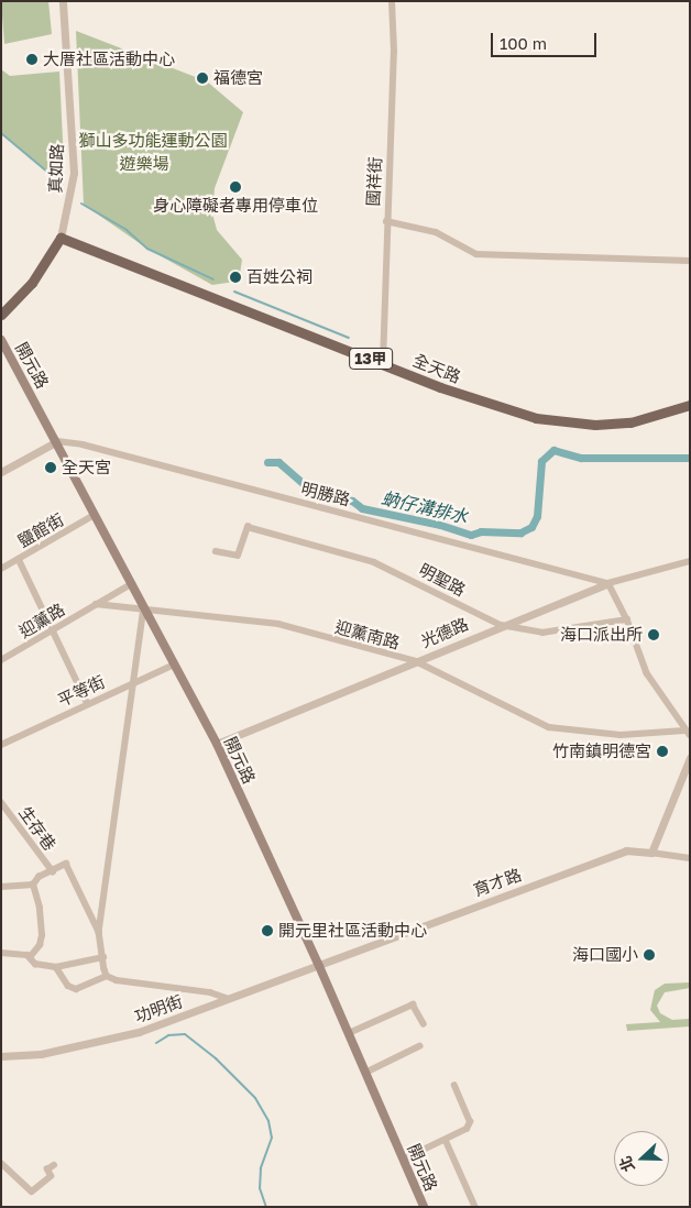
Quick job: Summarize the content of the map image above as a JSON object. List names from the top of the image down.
{
  "streets": {
    "main road": [
      "真如路",
      "13甲",
      "開元路",
      "全天路"
    ],
    "street": [
      "國祥街",
      "明勝路",
      "鹽館街",
      "明聖路",
      "迎薰路",
      "光德路",
      "迎薰南路",
      "平等街",
      "生存巷",
      "育才路",
      "功明街"
    ]
  },
  "crossings": [
    ["真如路", "全天路"],
    ["國祥街", "全天路"],
    ["開元路", "明勝路"],
    ["開元路", "鹽館街"],
    ["開元路", "迎薰路"],
    ["開元路", "光德路"],
    ["開元路", "迎薰南路"],
    ["開元路", "平等街"],
    ["開元路", "育才路"],
    ["開元路", "功明街"],
    ["明勝路", "光德路"],
    ["明聖路", "光德路"],
    ["迎薰路", "迎薰南路"],
    ["光德路", "迎薰南路"],
    ["育才路", "功明街"]
  ],
  "water": ["蚋仔溝排水"],
  "parks": ["獅山多功能運動公園", "遊樂場"],
  "places": [
    "大厝社區活動中心",
    "福德宮",
    "身心障礙者專用停車位",
    "百姓公祠",
    "全天宮",
    "海口派出所",
    "竹南鎮明德宮",
    "開元里社區活動中心",
    "海口國小"
  ],
  "scale_bar": "100 m",
  "north": "left"
}
